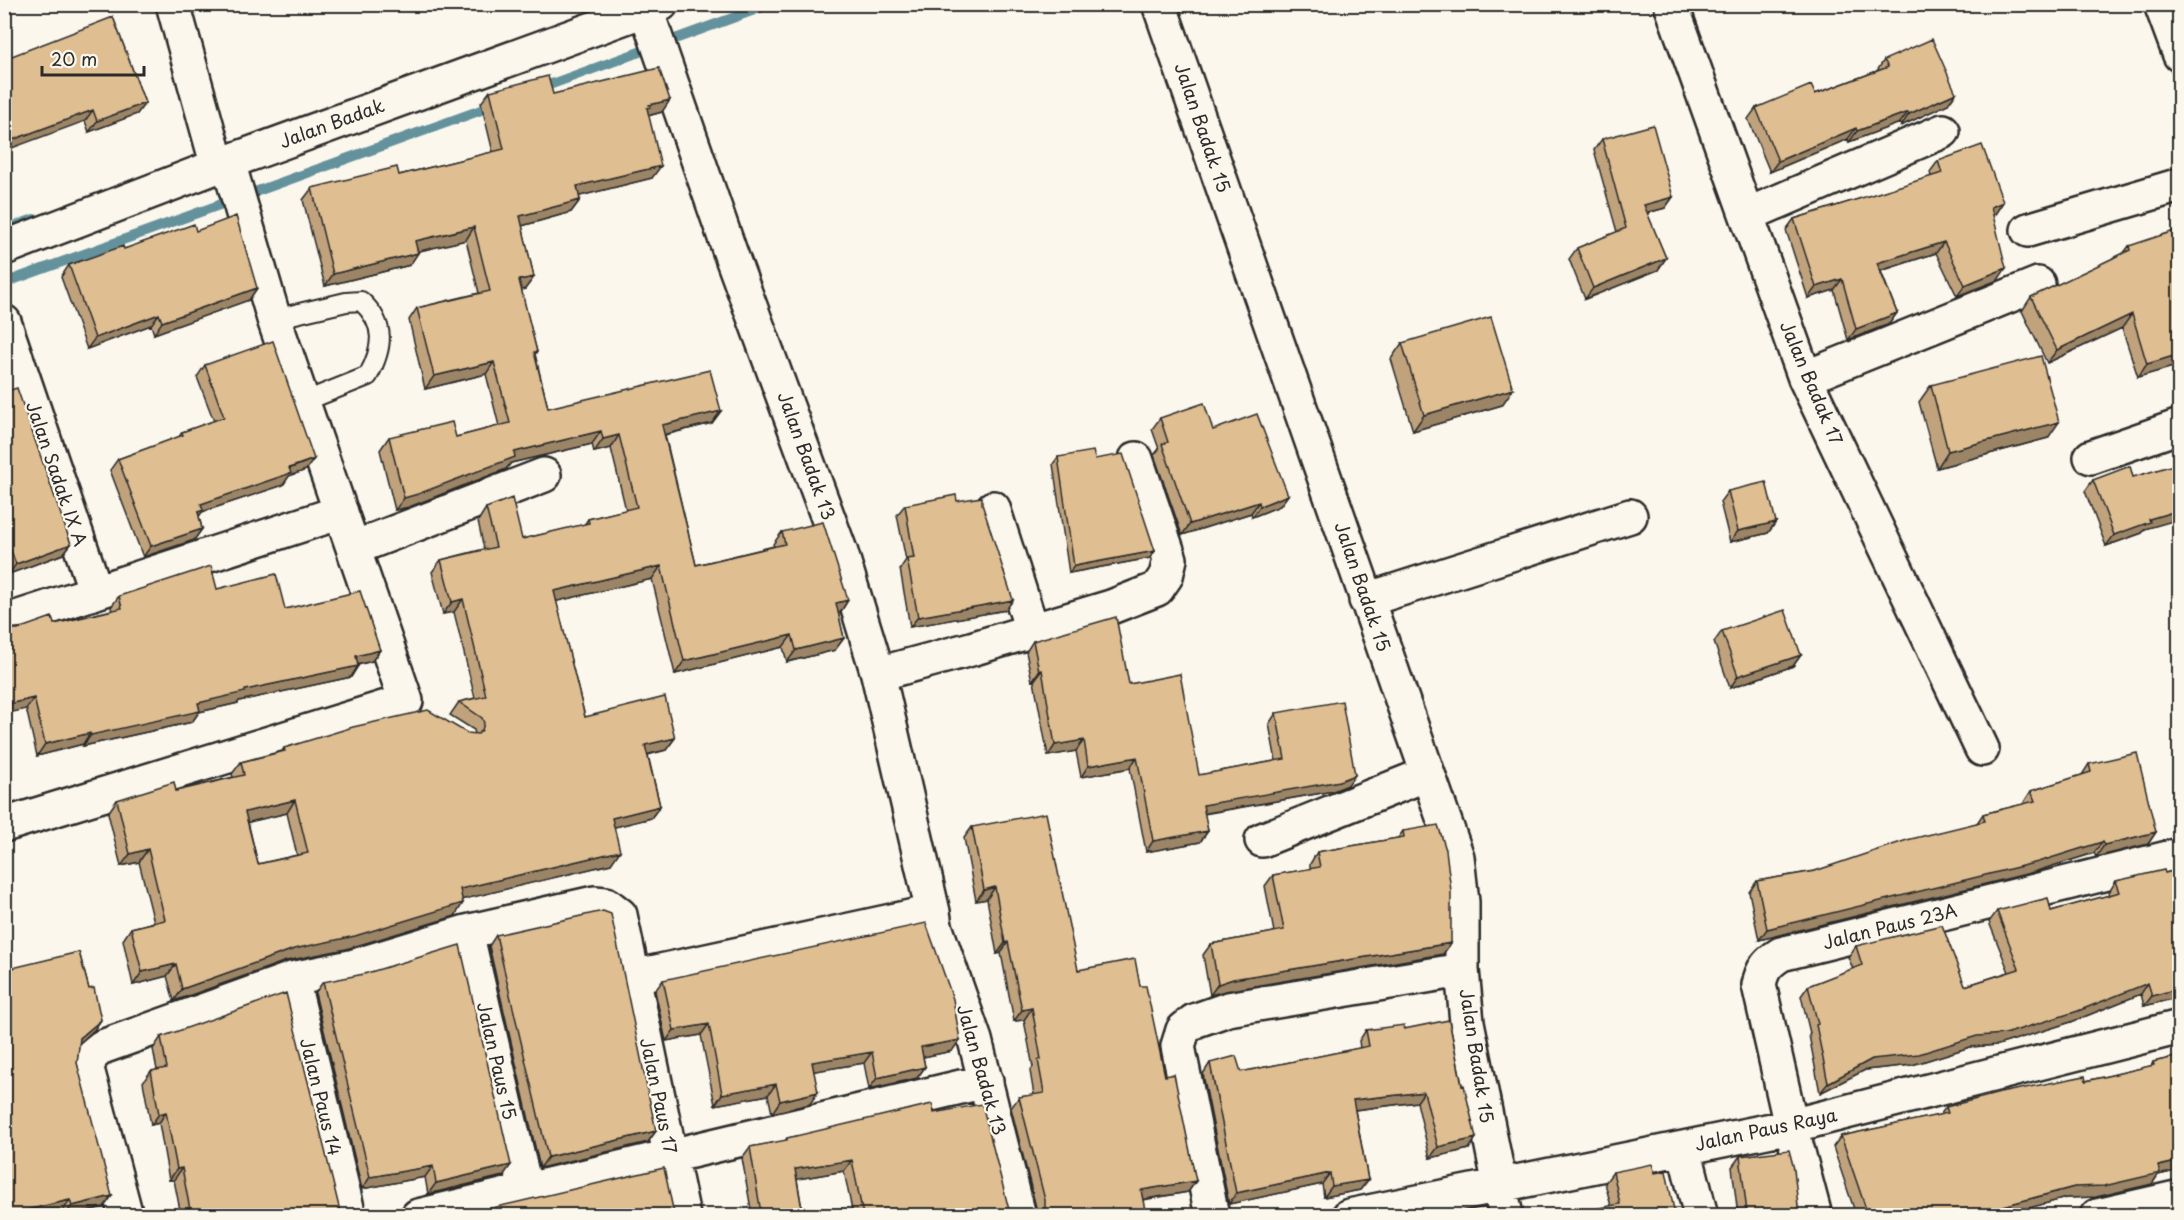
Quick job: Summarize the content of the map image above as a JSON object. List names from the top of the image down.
{
  "streets": {
    "street": [
      "Jalan Badak",
      "Jalan Badak 15",
      "Jalan Badak 17",
      "Jalan Badak 13",
      "Jalan Sadak IX A",
      "Jalan Paus 23A",
      "Jalan Paus 15",
      "Jalan Paus 17",
      "Jalan Paus 14",
      "Jalan Paus Raya"
    ]
  },
  "crossings": [
    ["Jalan Badak", "Jalan Badak 13"],
    ["Jalan Badak 15", "Jalan Paus Raya"],
    ["Jalan Paus 23A", "Jalan Paus Raya"],
    ["Jalan Paus 15", "Jalan Paus 17"],
    ["Jalan Paus 17", "Jalan Paus 14"]
  ],
  "scale_bar": "20 m"
}
